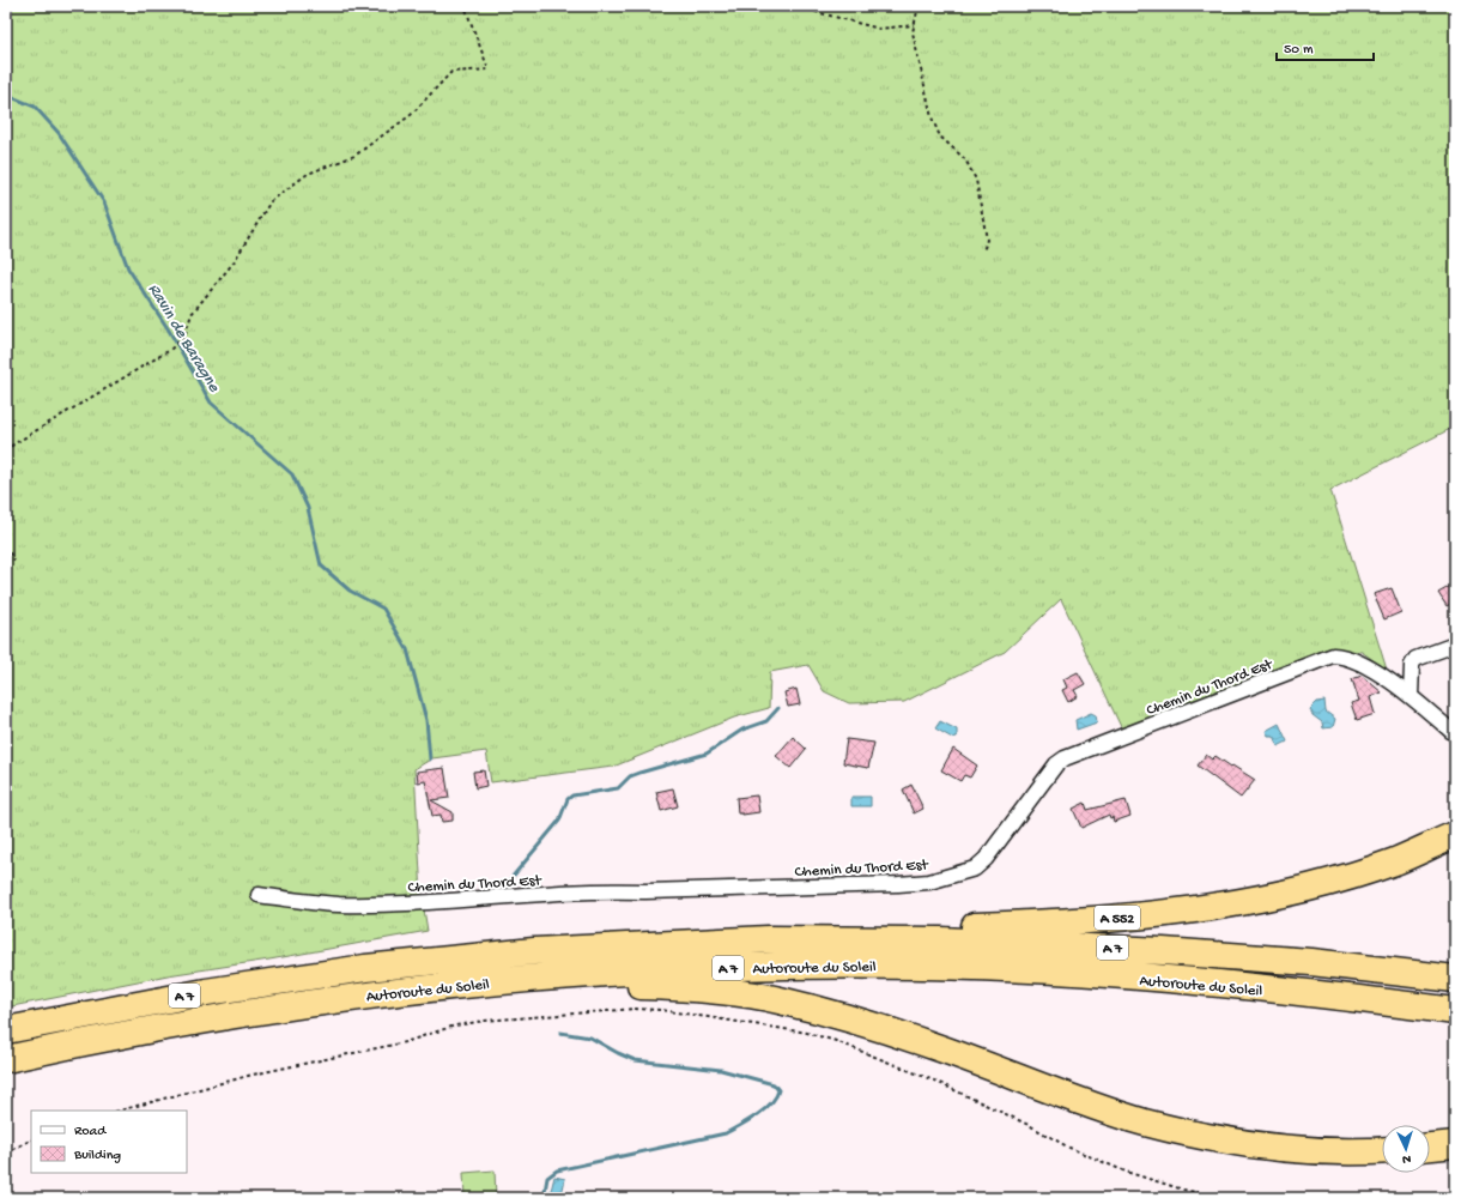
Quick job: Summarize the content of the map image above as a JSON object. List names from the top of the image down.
{
  "streets": {
    "highway": ["A 552", "A 7", "Autoroute du Soleil"],
    "street": ["Chemin du Thord Est"]
  },
  "crossings": [
    ["A 552", "Autoroute du Soleil"]
  ],
  "water": ["Ravin de Baragne"],
  "legend": ["Road", "Building"],
  "scale_bar": "50 m",
  "north": "bottom"
}
